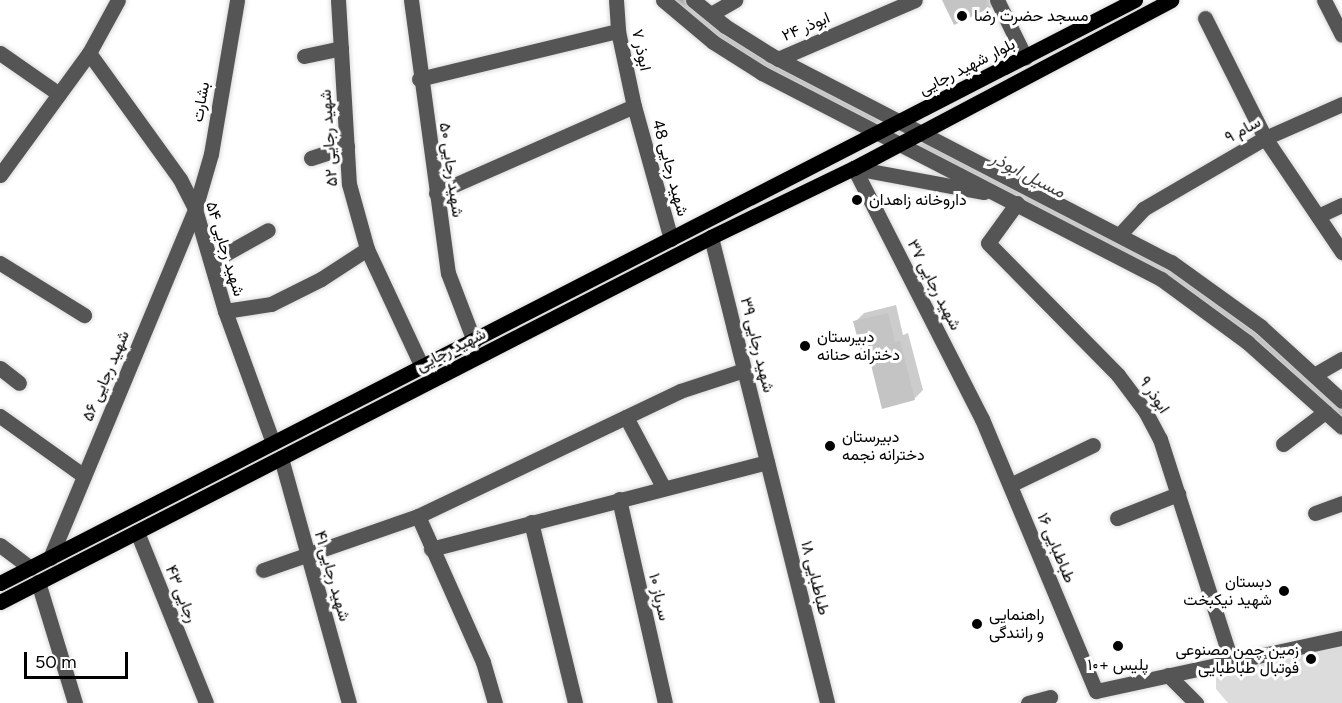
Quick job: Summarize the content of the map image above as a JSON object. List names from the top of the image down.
{
  "streets": {
    "main road": ["بلوار شهید رجایی", "شهید رجایی"],
    "street": [
      "ابوذر ۲۴",
      "ابوذر ۷",
      "بشارت",
      "سام ۹",
      "شهید رجایی ۵۲",
      "شهید رجایی 48",
      "شهید رجایی ۵۰",
      "شهید رجایی ۵۴",
      "شهید رجایی ۳۷",
      "شهید رجایی ۳۹",
      "شهید رجایی ۵۶",
      "ابوذر ۹",
      "طباطبایی ۱۶",
      "شهید رجایی ۴۱",
      "طباطبایی ۱۸",
      "رجایی ۴۳",
      "سرباز ۱۰"
    ]
  },
  "crossings": [
    ["ابوذر ۷", "شهید رجایی 48"],
    ["بلوار شهید رجایی", "شهید رجایی"],
    ["بشارت", "شهید رجایی ۵۴"],
    ["بشارت", "شهید رجایی ۵۶"],
    ["شهید رجایی ۵۲", "شهید رجایی"],
    ["شهید رجایی 48", "شهید رجایی"],
    ["شهید رجایی ۵۰", "شهید رجایی"],
    ["شهید رجایی ۵۴", "شهید رجایی"],
    ["شهید رجایی ۵۴", "شهید رجایی ۵۶"],
    ["شهید رجایی ۳۷", "شهید رجایی"],
    ["شهید رجایی ۳۷", "طباطبایی ۱۶"],
    ["شهید رجایی ۳۹", "شهید رجایی"],
    ["شهید رجایی ۳۹", "طباطبایی ۱۸"],
    ["شهید رجایی", "شهید رجایی ۵۶"],
    ["شهید رجایی", "شهید رجایی ۴۱"],
    ["شهید رجایی", "رجایی ۴۳"]
  ],
  "water": ["مسیل ابوذر"],
  "places": [
    "مسجد حضرت رضا",
    "داروخانه زاهدان",
    "دبیرستان دخترانه حنانه",
    "دبیرستان دخترانه نجمه",
    "دبستان شهید نیکبخت",
    "راهنمایی و رانندگی",
    "پلیس +۱۰",
    "زمین چمن مصنوعی فوتبال طباطبایی"
  ],
  "scale_bar": "50 m"
}
